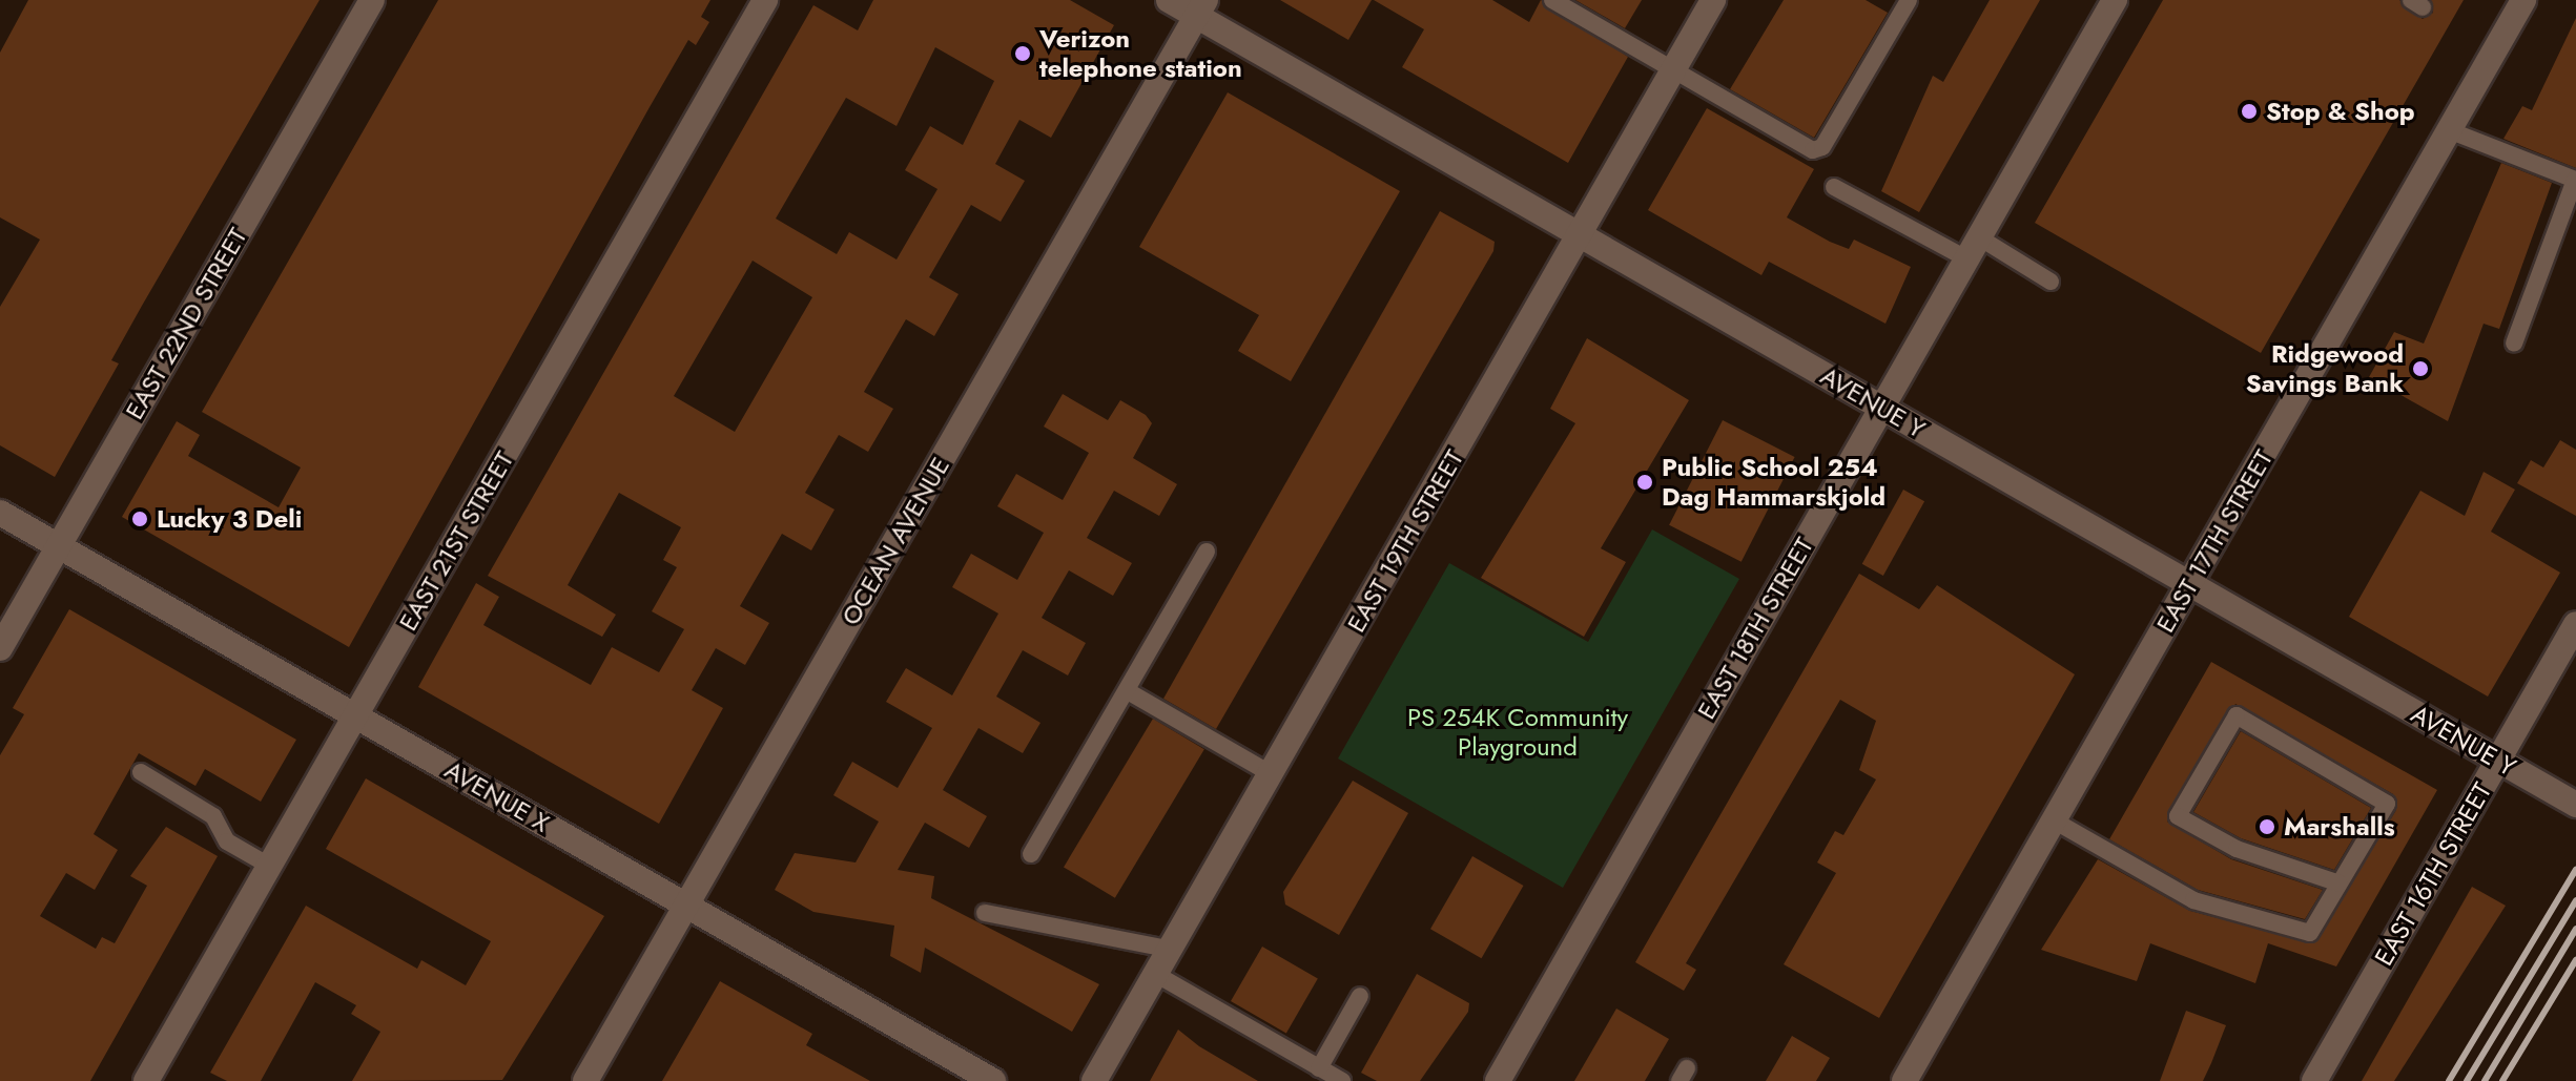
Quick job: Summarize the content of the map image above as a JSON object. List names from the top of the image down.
{
  "streets": {
    "street": [
      "EAST 22ND STREET",
      "AVENUE Y",
      "EAST 21ST STREET",
      "OCEAN AVENUE",
      "EAST 19TH STREET",
      "EAST 17TH STREET",
      "EAST 18TH STREET",
      "AVENUE X",
      "EAST 16TH STREET"
    ]
  },
  "crossings": [
    ["EAST 22ND STREET", "AVENUE X"],
    ["AVENUE Y", "OCEAN AVENUE"],
    ["AVENUE Y", "EAST 19TH STREET"],
    ["AVENUE Y", "EAST 17TH STREET"],
    ["AVENUE Y", "EAST 18TH STREET"],
    ["AVENUE Y", "EAST 16TH STREET"],
    ["EAST 21ST STREET", "AVENUE X"],
    ["OCEAN AVENUE", "AVENUE X"]
  ],
  "parks": ["PS 254K Community Playground"],
  "places": [
    "Verizon telephone station",
    "Stop & Shop",
    "Ridgewood Savings Bank",
    "Public School 254 Dag Hammarskjold",
    "Lucky 3 Deli",
    "Marshalls"
  ]
}
